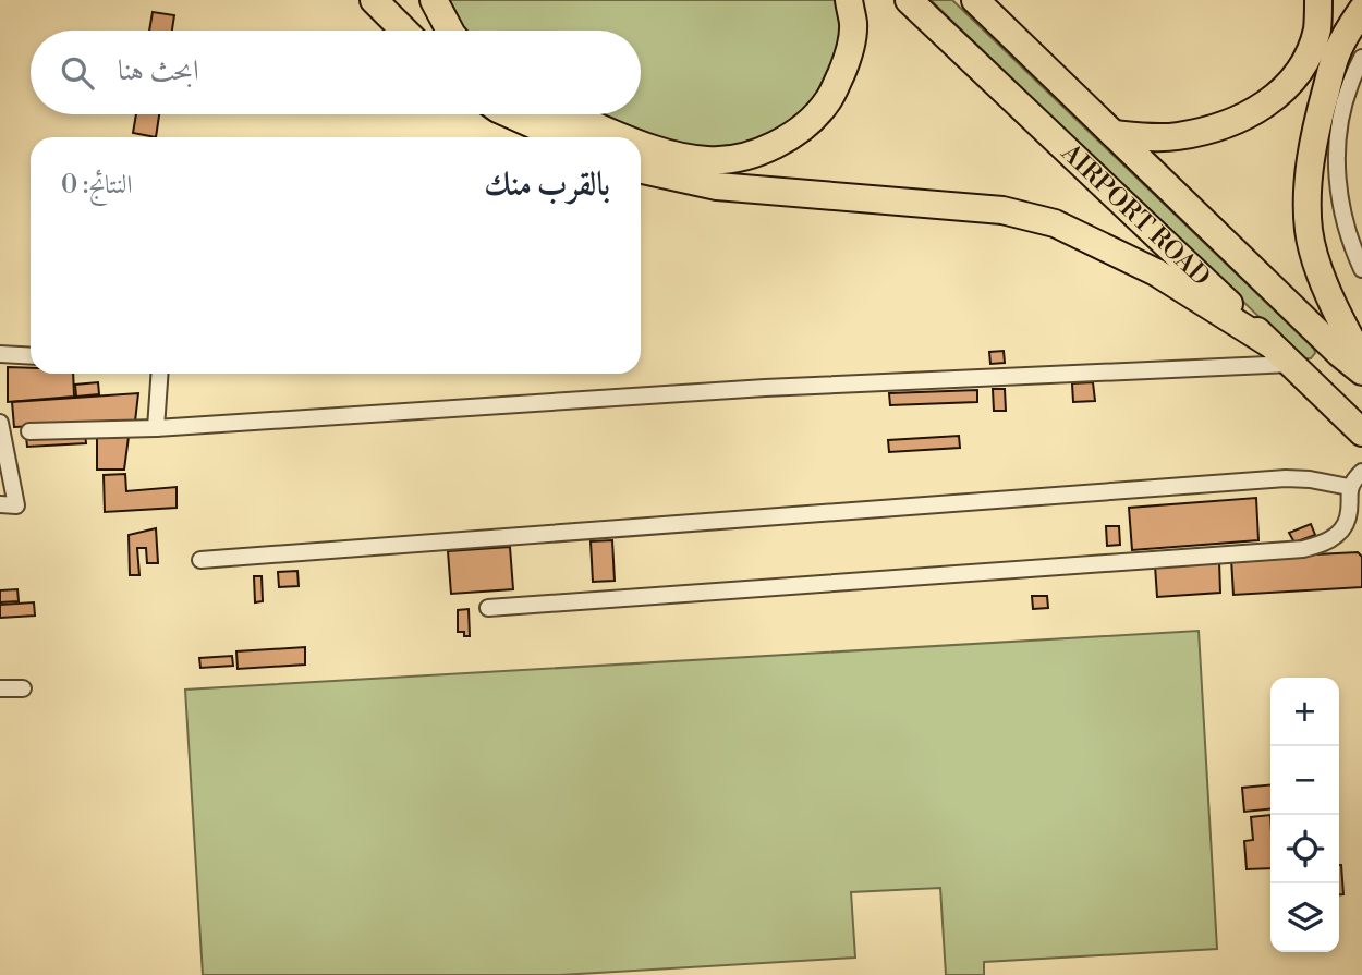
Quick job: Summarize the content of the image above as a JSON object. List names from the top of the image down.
{
  "streets": {
    "highway": ["AIRPORT ROAD"]
  },
  "page": {
    "search": "ابحث هنا",
    "heading": ["بالقرب منك", "النتائج: 0"],
    "map_buttons": ["+", "−"]
  }
}
